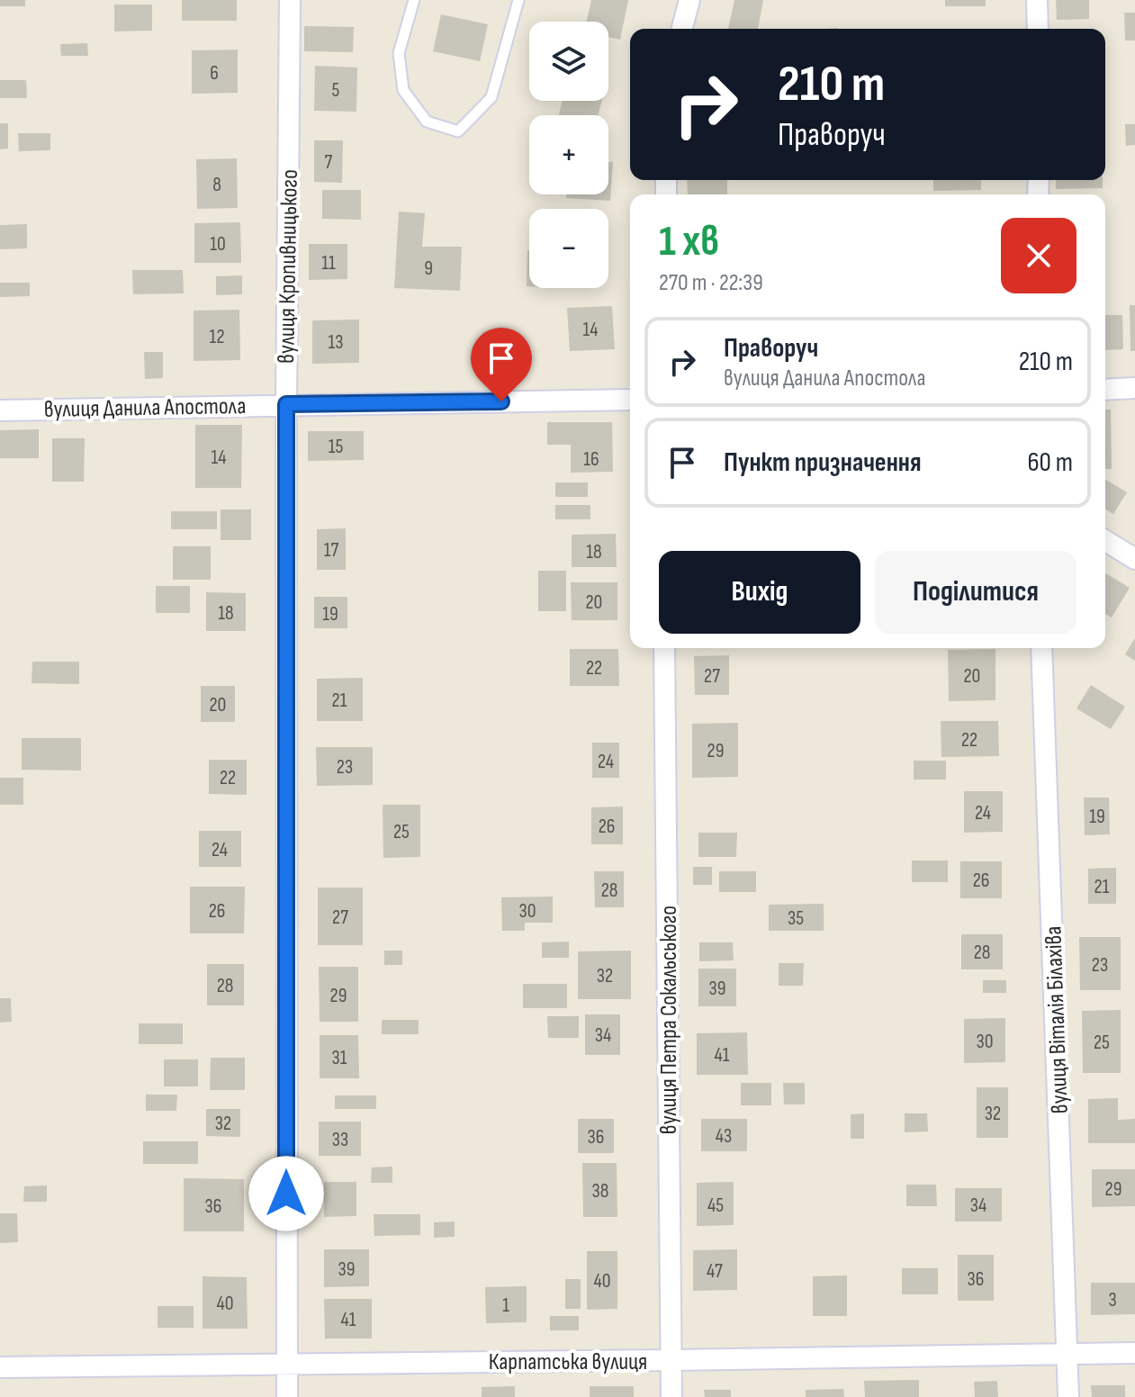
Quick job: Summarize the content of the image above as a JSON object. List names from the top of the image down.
{
  "streets": {
    "street": [
      "вулиця Кропивницького",
      "вулиця Данила Апостола",
      "вулиця Петра Сокальського",
      "вулиця Віталія Білахіва",
      "Карпатська вулиця"
    ]
  },
  "crossings": [
    ["вулиця Кропивницького", "вулиця Данила Апостола"],
    ["вулиця Кропивницького", "Карпатська вулиця"],
    ["вулиця Петра Сокальського", "Карпатська вулиця"],
    ["вулиця Віталія Білахіва", "Карпатська вулиця"]
  ],
  "house_numbers": [
    "6",
    "5",
    "7",
    "8",
    "10",
    "11",
    "9",
    "14",
    "12",
    "13",
    "15",
    "14",
    "16",
    "17",
    "18",
    "20",
    "18",
    "19",
    "22",
    "27",
    "20",
    "21",
    "20",
    "22",
    "29",
    "24",
    "23",
    "22",
    "24",
    "19",
    "26",
    "25",
    "24",
    "26",
    "21",
    "28",
    "26",
    "30",
    "27",
    "35",
    "28",
    "23",
    "32",
    "28",
    "39",
    "29",
    "34",
    "30",
    "25",
    "41",
    "31",
    "32",
    "32",
    "43",
    "36",
    "33",
    "29",
    "38",
    "45",
    "34",
    "36",
    "39",
    "47",
    "36",
    "40",
    "3",
    "40",
    "1",
    "41"
  ],
  "page": {
    "map_buttons": ["+", "−"],
    "turn": ["210 m", "Праворуч"],
    "heading": ["1 хв", "270 m · 22:39"],
    "list": [
      {
        "name": "Праворуч",
        "note": "вулиця Данила Апостола",
        "value": "210 m"
      },
      {
        "name": "Пункт призначення",
        "value": "60 m"
      }
    ],
    "buttons": ["Вихід", "Поділитися"]
  }
}
